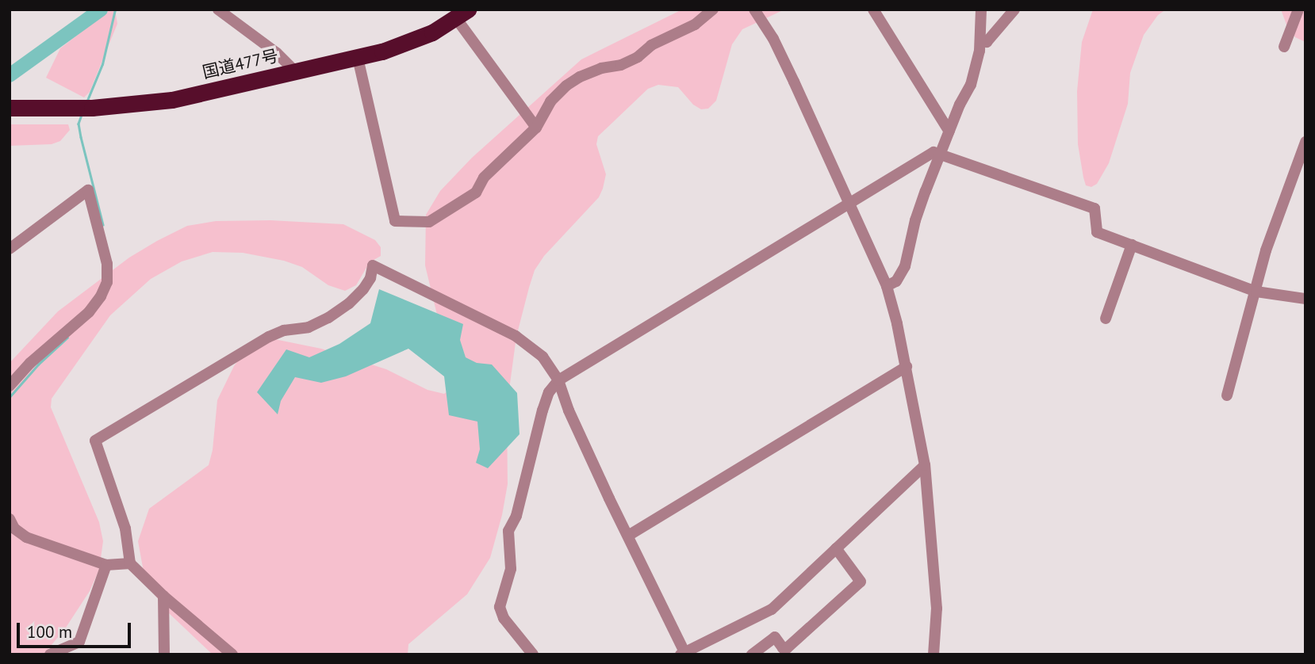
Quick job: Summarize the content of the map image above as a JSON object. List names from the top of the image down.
{
  "streets": {
    "highway": ["国道477号"]
  },
  "scale_bar": "100 m"
}
